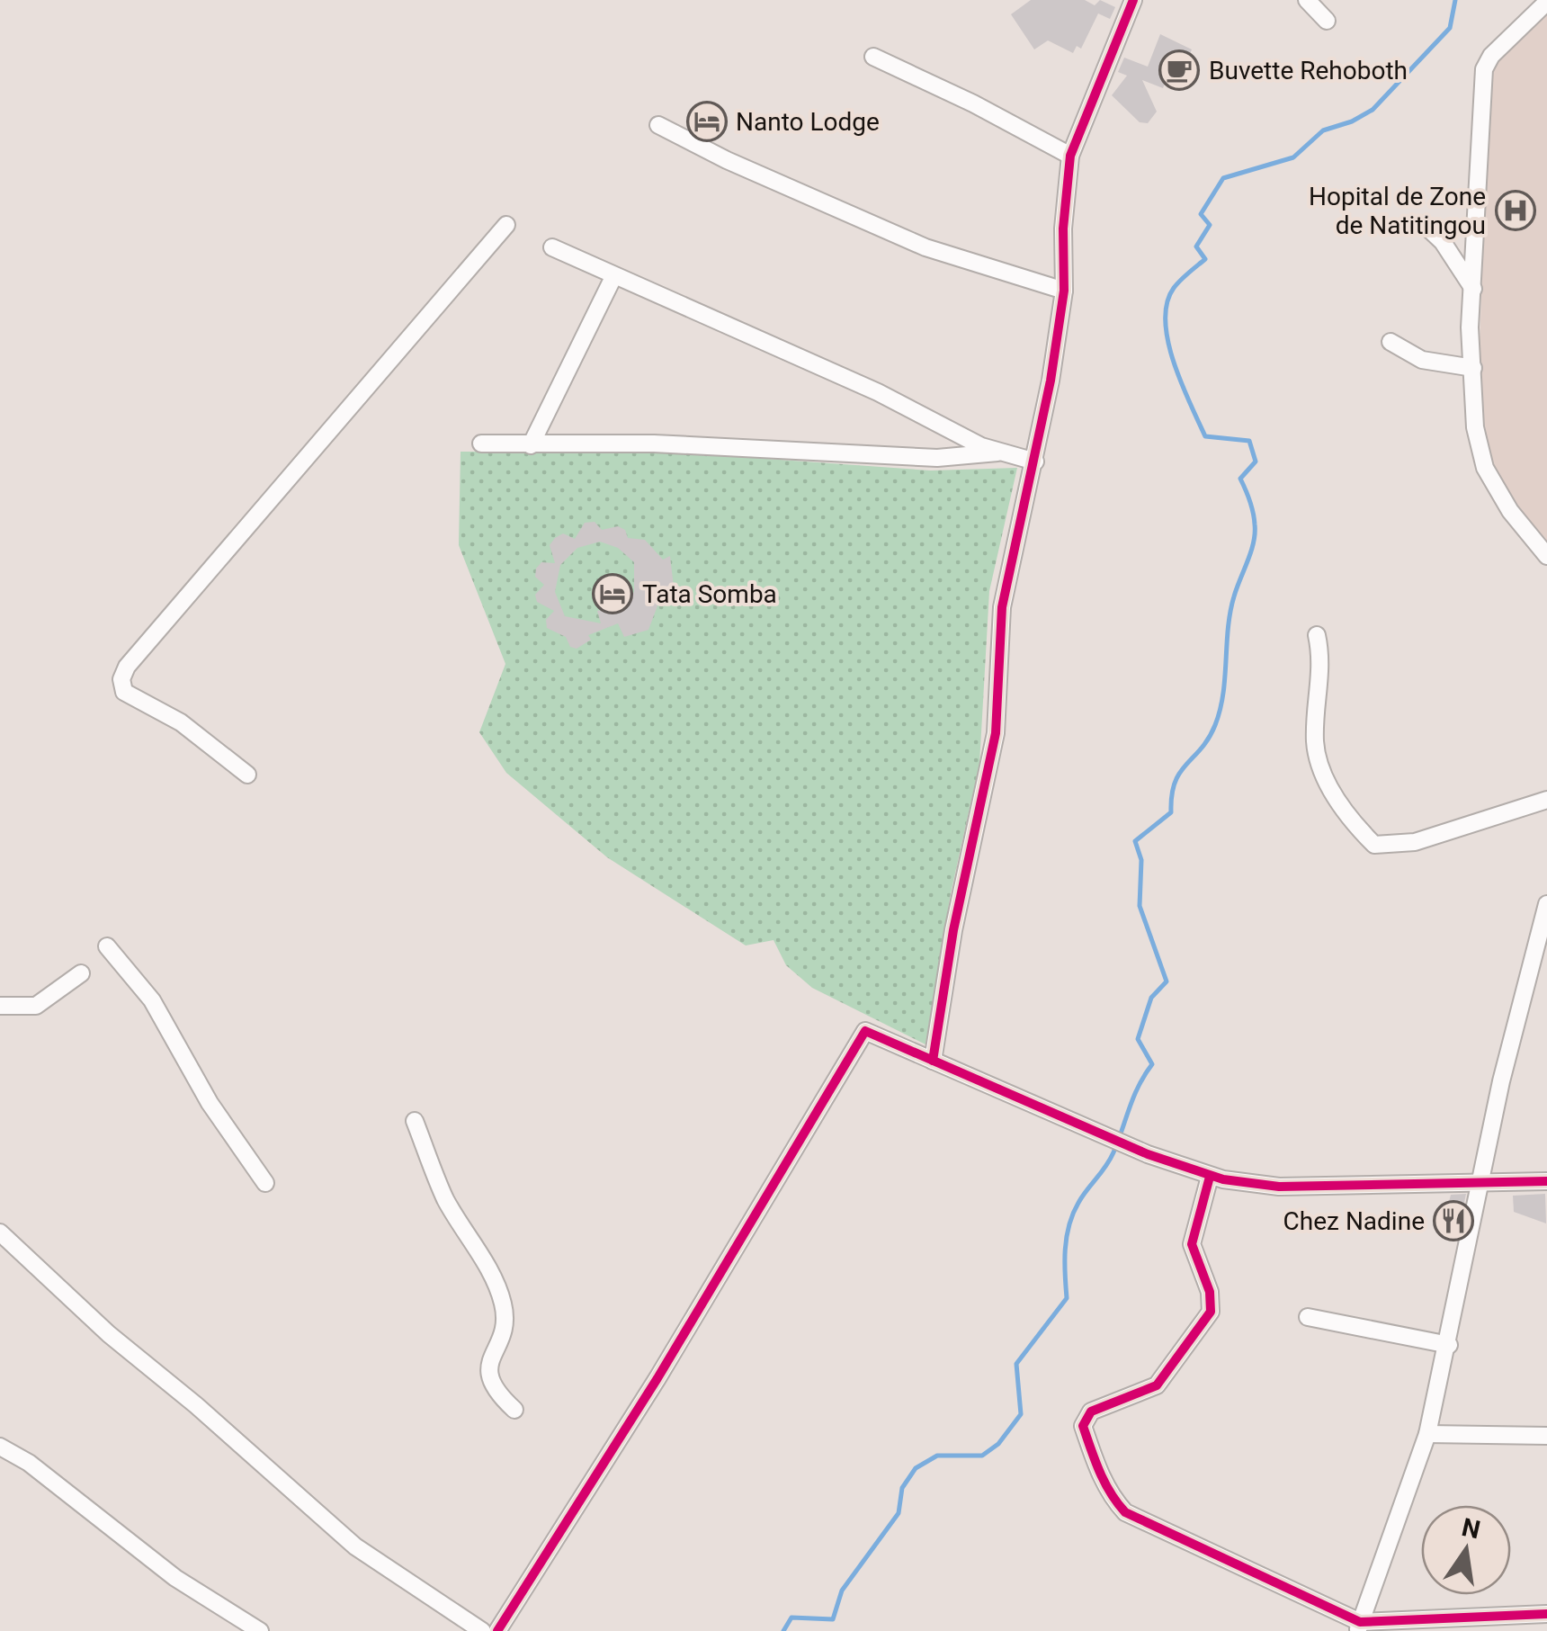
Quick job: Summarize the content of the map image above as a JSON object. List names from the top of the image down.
{
  "places": {
    "cafe": ["Buvette Rehoboth"],
    "hotel": ["Nanto Lodge", "Tata Somba"],
    "hospital": ["Hopital de Zone de Natitingou"],
    "restaurant": ["Chez Nadine"]
  },
  "north": "top"
}
